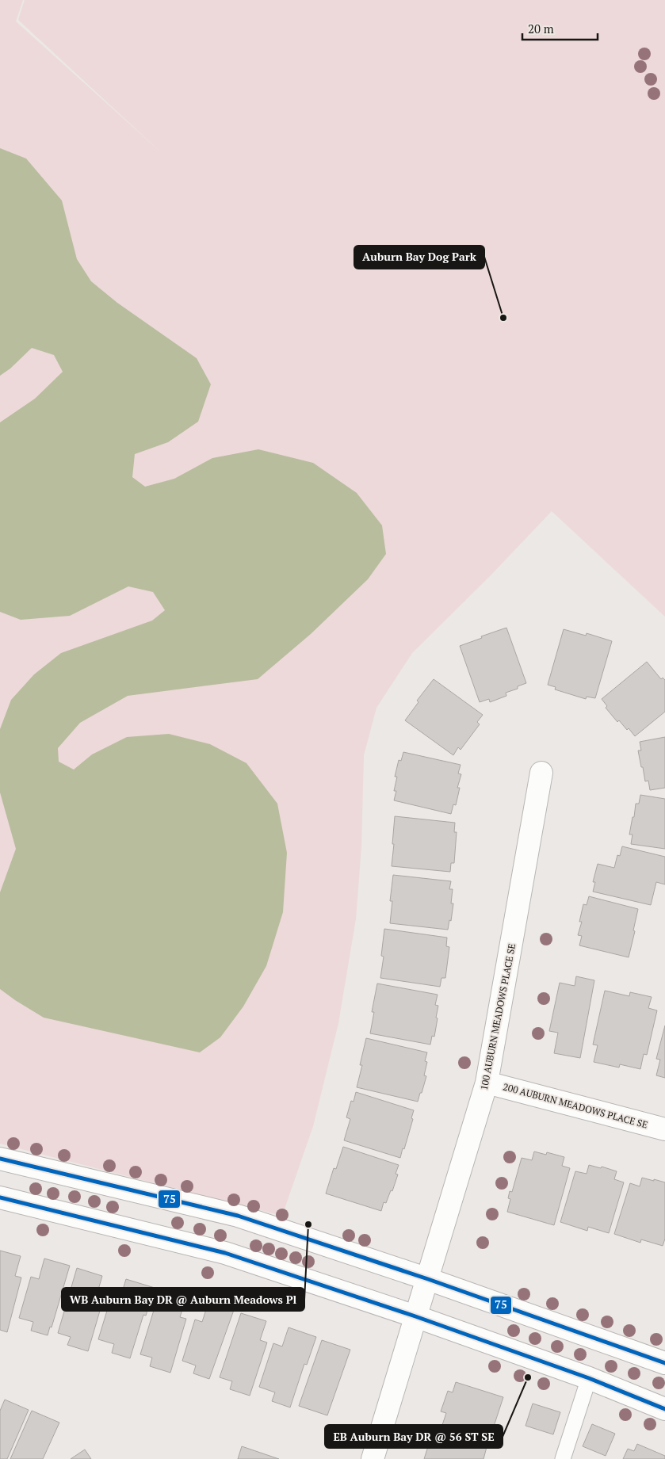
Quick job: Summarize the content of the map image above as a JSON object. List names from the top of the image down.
{
  "streets": {
    "street": ["100 AUBURN MEADOWS PLACE SE", "200 AUBURN MEADOWS PLACE SE"]
  },
  "crossings": [
    ["100 AUBURN MEADOWS PLACE SE", "200 AUBURN MEADOWS PLACE SE"]
  ],
  "places": ["Auburn Bay Dog Park", "WB Auburn Bay DR @ Auburn Meadows Pl", "EB Auburn Bay DR @ 56 ST SE"],
  "lines": ["transit line 75"],
  "scale_bar": "20 m"
}
